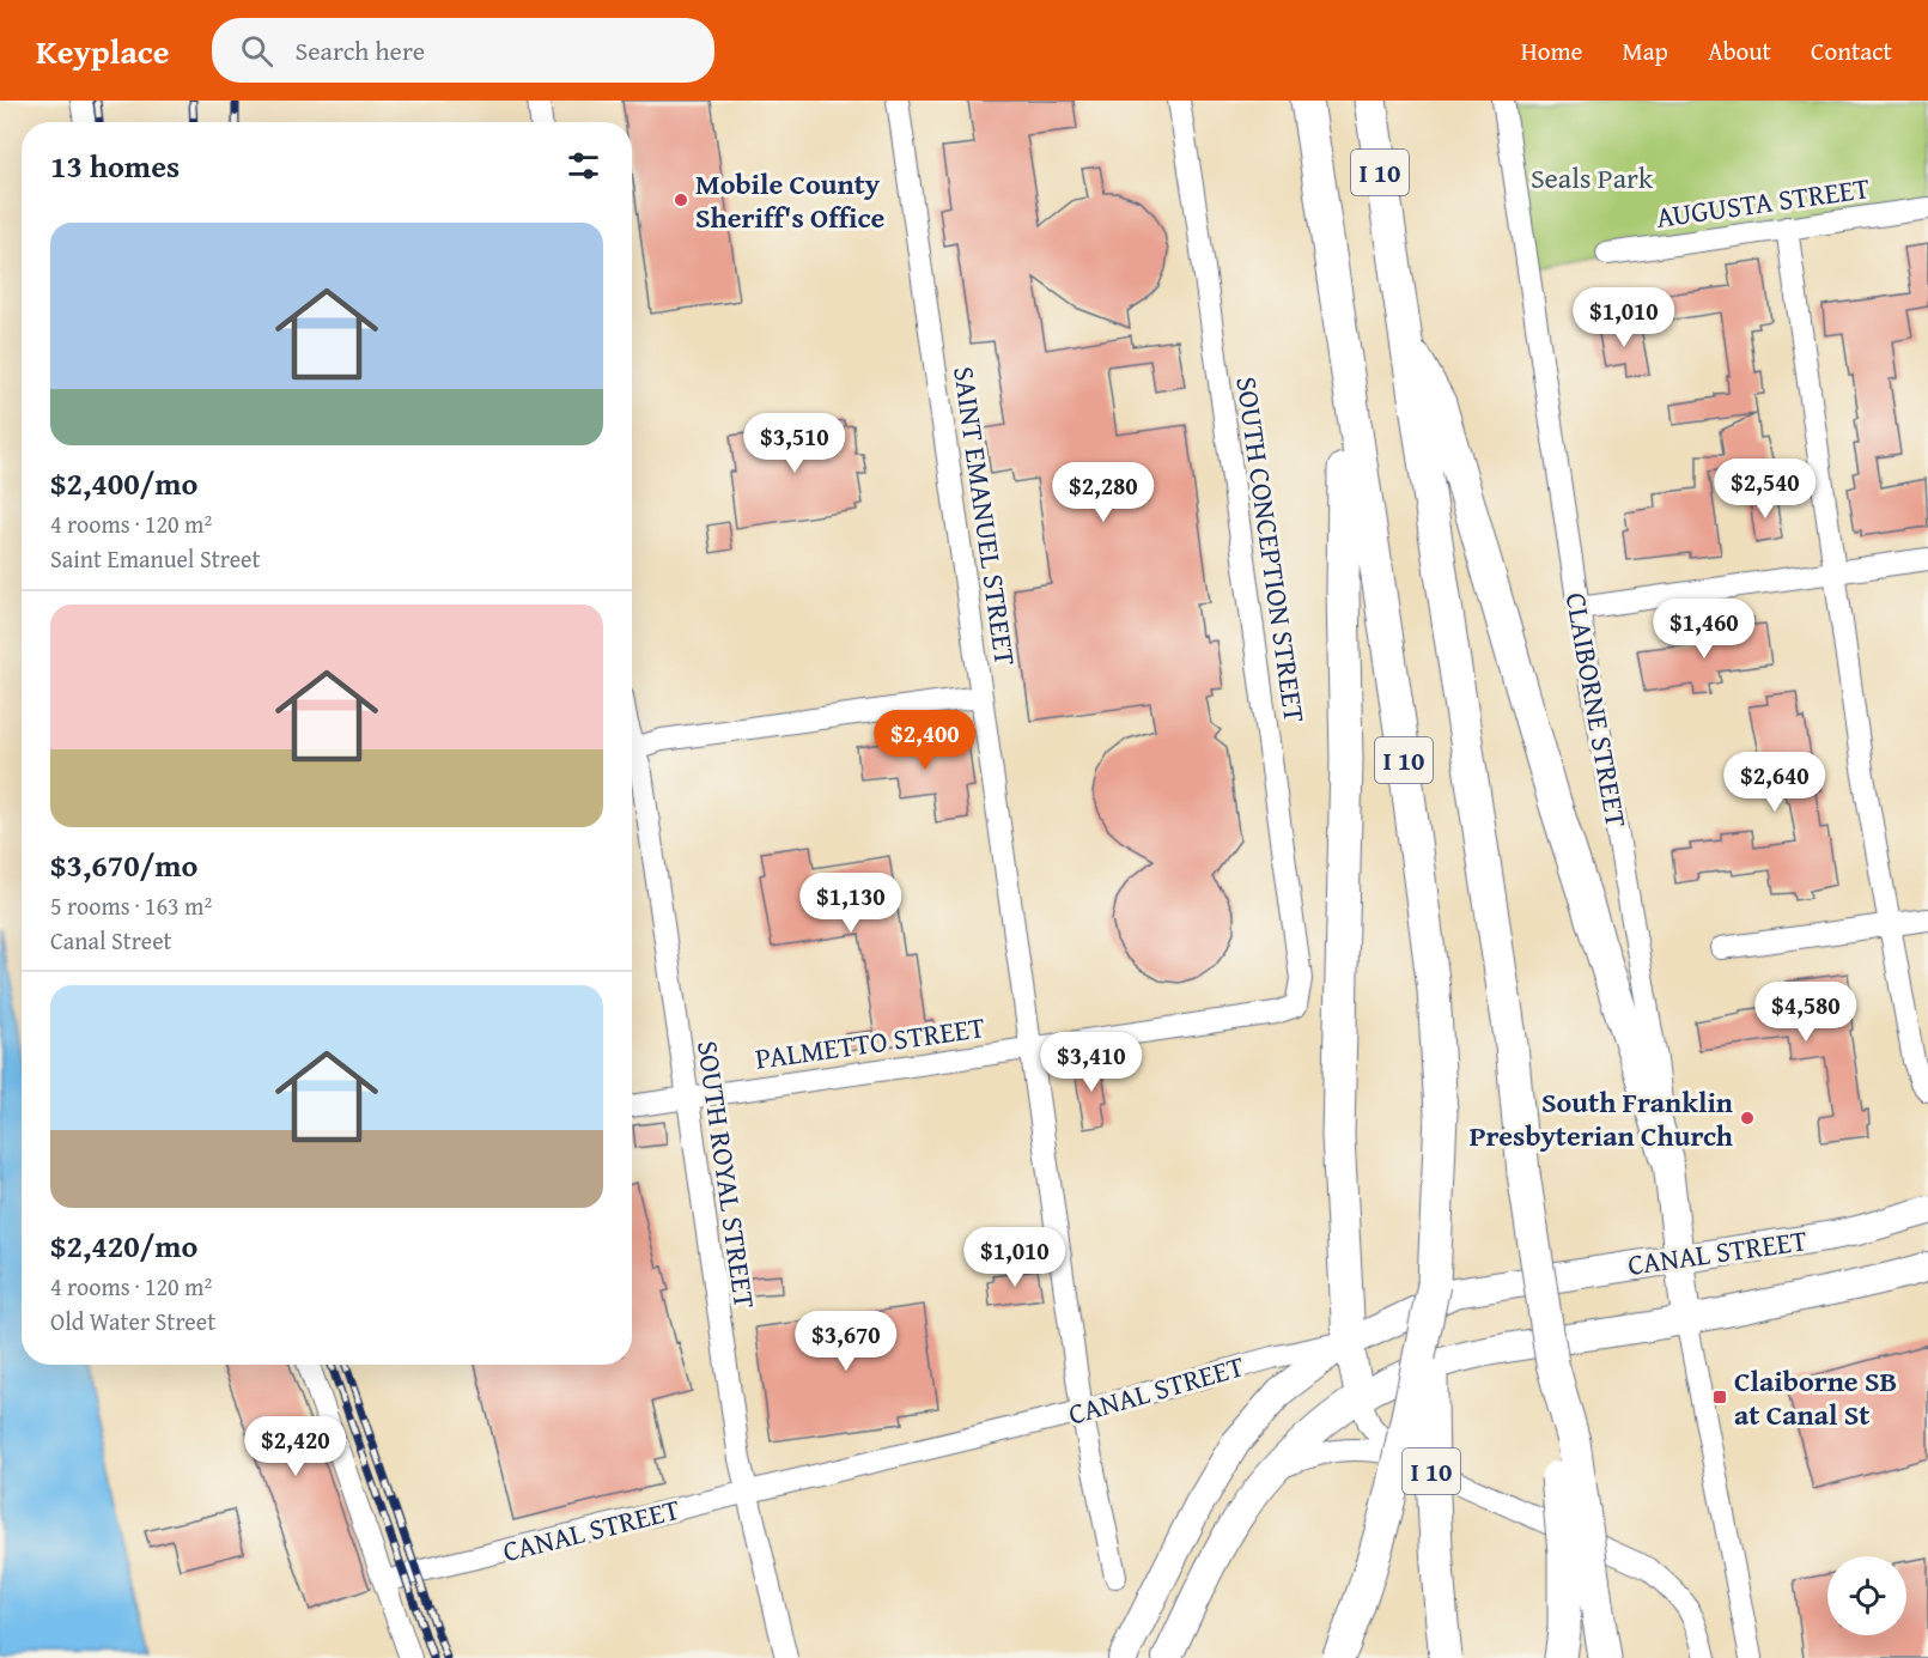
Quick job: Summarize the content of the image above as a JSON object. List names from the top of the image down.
{
  "streets": {
    "highway": ["I 10"],
    "main road": ["CLAIBORNE STREET", "CANAL STREET"],
    "street": [
      "AUGUSTA STREET",
      "SAINT EMANUEL STREET",
      "SOUTH CONCEPTION STREET",
      "PALMETTO STREET",
      "SOUTH ROYAL STREET"
    ]
  },
  "crossings": [
    ["SAINT EMANUEL STREET", "PALMETTO STREET"],
    ["SAINT EMANUEL STREET", "CANAL STREET"],
    ["SOUTH CONCEPTION STREET", "PALMETTO STREET"],
    ["CLAIBORNE STREET", "CANAL STREET"],
    ["PALMETTO STREET", "SOUTH ROYAL STREET"],
    ["SOUTH ROYAL STREET", "CANAL STREET"]
  ],
  "parks": ["Seals Park"],
  "places": {
    "other": ["Mobile County Sheriff's Office", "South Franklin Presbyterian Church"],
    "transit": ["Claiborne SB at Canal St"]
  },
  "page": {
    "header": "Keyplace",
    "search": "Search here",
    "nav": [
      "Home",
      "Map",
      "About",
      "Contact"
    ],
    "heading": "13 homes",
    "list": [
      {
        "name": "$2,400/mo",
        "note": "4 rooms · 120 m² · Saint Emanuel Street"
      },
      {
        "name": "$3,670/mo",
        "note": "5 rooms · 163 m² · Canal Street"
      },
      {
        "name": "$2,420/mo",
        "note": "4 rooms · 120 m² · Old Water Street"
      }
    ],
    "price": [
      "$1,010",
      "$3,510",
      "$2,540",
      "$2,280",
      "$1,460",
      "$2,400",
      "$2,640",
      "$1,130",
      "$4,580",
      "$3,410",
      "$1,010",
      "$3,670",
      "$2,420"
    ]
  }
}
